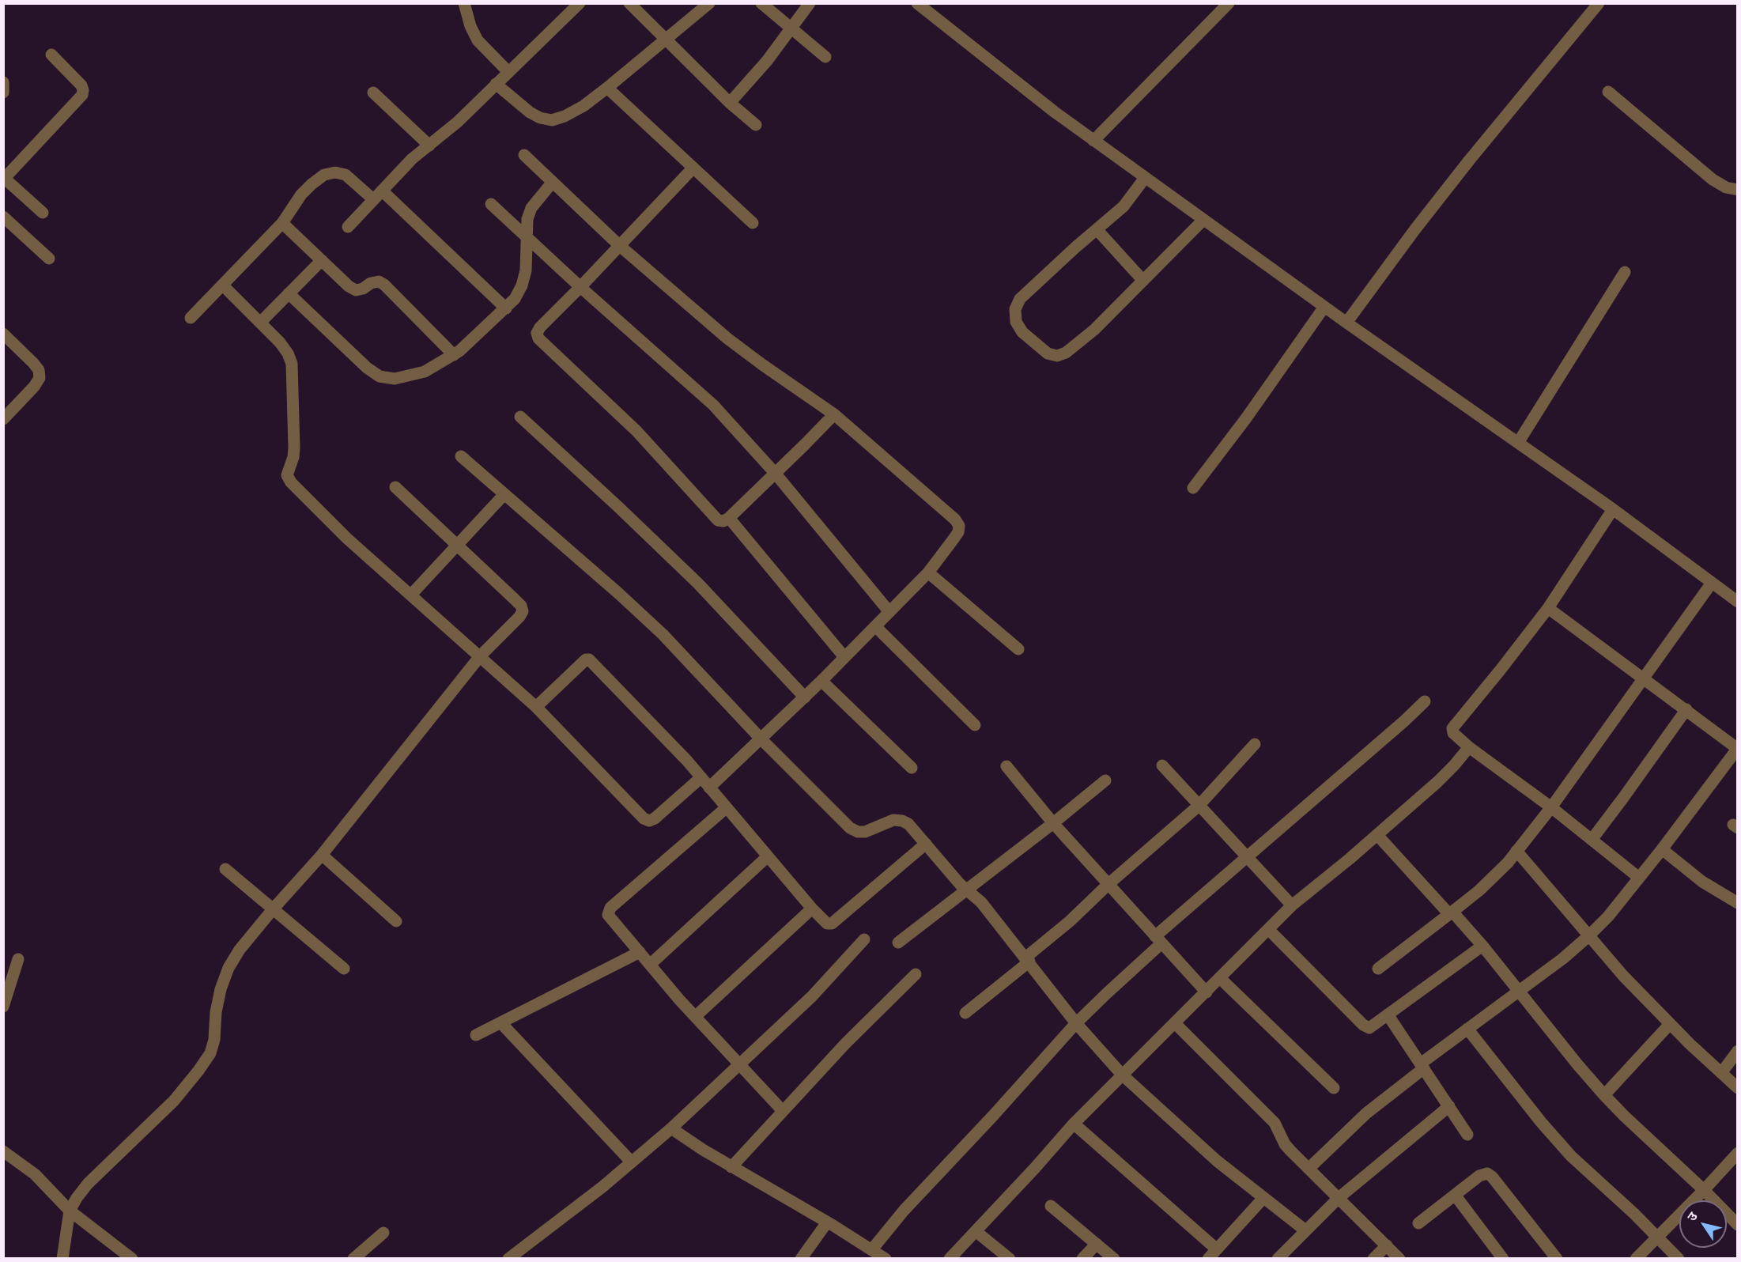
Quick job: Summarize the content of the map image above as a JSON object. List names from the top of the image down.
{
  "north": "top left"
}
